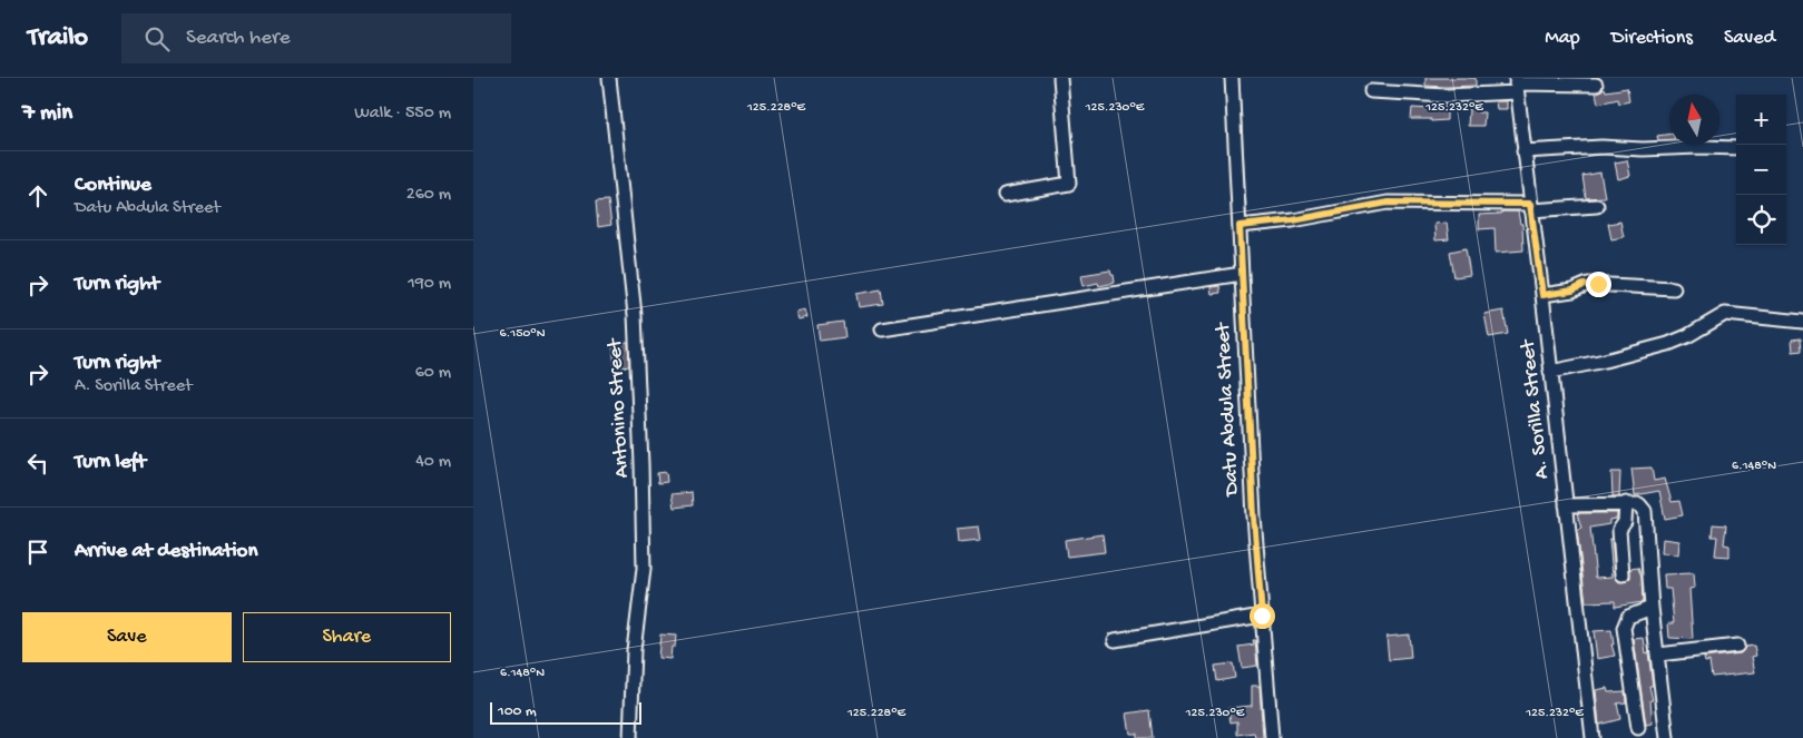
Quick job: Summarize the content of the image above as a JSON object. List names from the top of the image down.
{
  "streets": {
    "street": ["Antonino Street", "Datu Abdula Street", "A. Sorilla Street"]
  },
  "scale_bar": "100 m",
  "north": "top",
  "page": {
    "header": "Trailo",
    "search": "Search here",
    "nav": ["Map", "Directions", "Saved"],
    "heading": ["7 min", "Walk · 550 m"],
    "map_buttons": ["+", "−"],
    "list": [
      ["Continue", "Datu Abdula Street", "260 m"],
      ["Turn right", "190 m"],
      ["Turn right", "A. Sorilla Street", "60 m"],
      ["Turn left", "40 m"],
      "Arrive at destination"
    ],
    "buttons": ["Save", "Share"],
    "scale": "100 m"
  },
  "coordinates": [
    "125.228°E",
    "125.230°E",
    "125.232°E",
    "6.150°N",
    "6.148°N"
  ]
}
